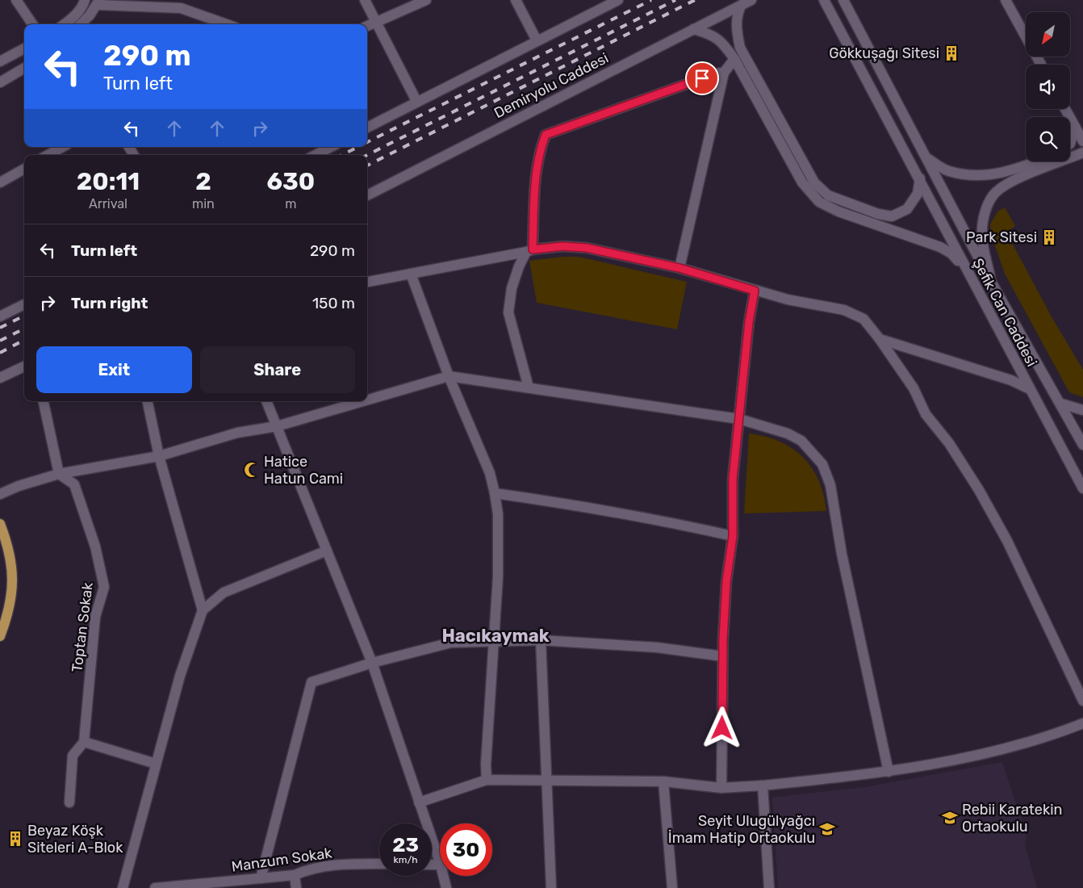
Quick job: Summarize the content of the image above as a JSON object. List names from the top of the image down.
{
  "streets": {
    "street": [
      "Demiryolu Caddesi",
      "Şefik Can Caddesi",
      "Toptan Sokak",
      "Manzum Sokak"
    ]
  },
  "districts": ["Hacıkaymak"],
  "places": {
    "building": ["Gökkuşağı Sitesi", "Park Sitesi", "Beyaz Köşk Siteleri A-Blok"],
    "mosque": ["Hatice Hatun Cami"],
    "school or university": ["Rebii Karatekin Ortaokulu", "Seyit Ulugülyağcı İmam Hatip Ortaokulu"]
  },
  "north": "bottom left",
  "page": {
    "turn": ["290 m", "Turn left"],
    "eta": [
      "20:11",
      "Arrival",
      "2",
      "min",
      "630",
      "m"
    ],
    "list": [
      {
        "name": "Turn left",
        "value": "290 m"
      },
      {
        "name": "Turn right",
        "value": "150 m"
      }
    ],
    "buttons": ["Exit", "Share"],
    "speed": "23 km/h",
    "limit": "30"
  }
}
